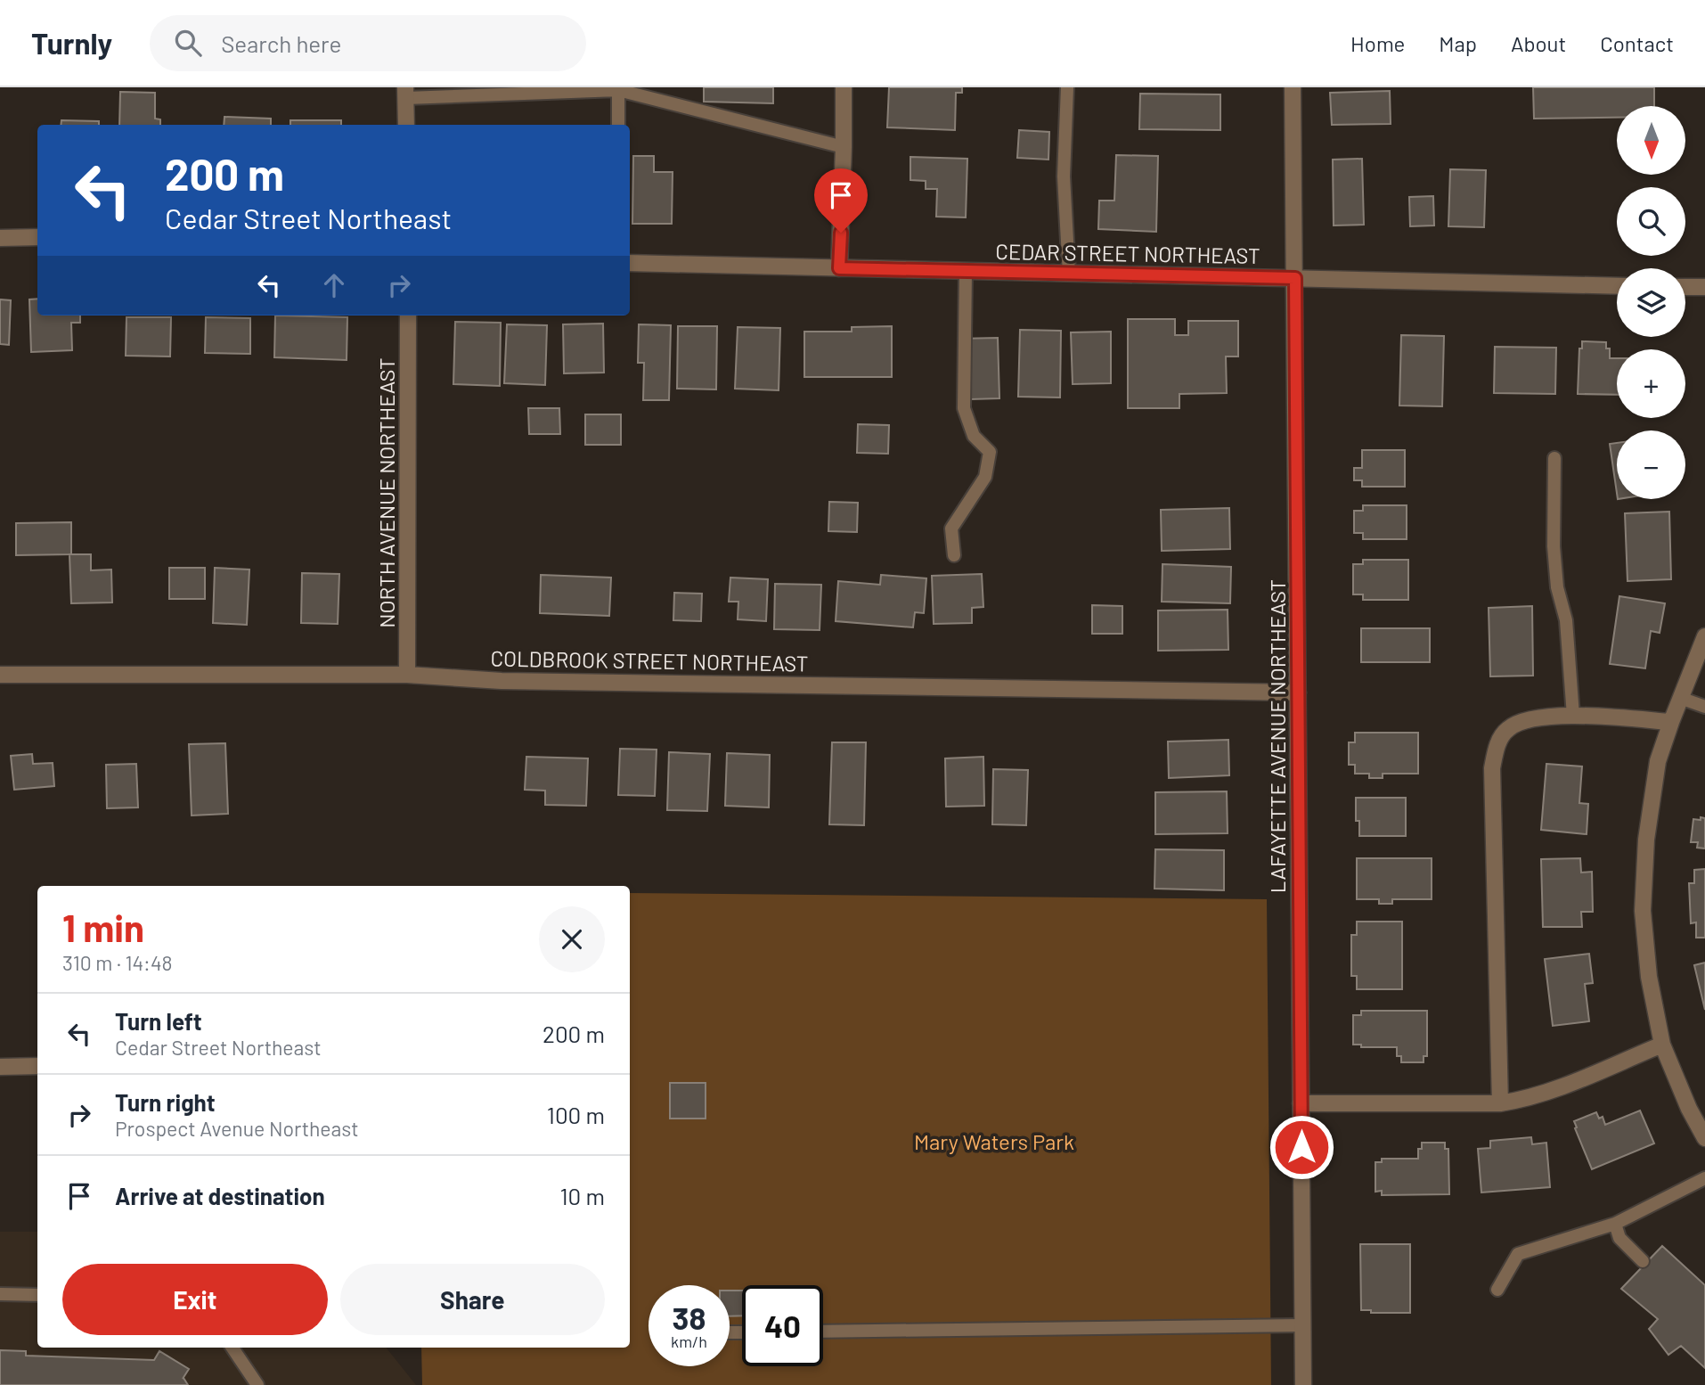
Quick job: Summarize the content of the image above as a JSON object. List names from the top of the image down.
{
  "streets": {
    "street": [
      "CEDAR STREET NORTHEAST",
      "NORTH AVENUE NORTHEAST",
      "COLDBROOK STREET NORTHEAST",
      "LAFAYETTE AVENUE NORTHEAST"
    ]
  },
  "crossings": [
    ["CEDAR STREET NORTHEAST", "LAFAYETTE AVENUE NORTHEAST"],
    ["NORTH AVENUE NORTHEAST", "COLDBROOK STREET NORTHEAST"],
    ["COLDBROOK STREET NORTHEAST", "LAFAYETTE AVENUE NORTHEAST"]
  ],
  "parks": ["Mary Waters Park"],
  "north": "bottom",
  "page": {
    "header": "Turnly",
    "search": "Search here",
    "nav": [
      "Home",
      "Map",
      "About",
      "Contact"
    ],
    "map_buttons": ["+", "−"],
    "turn": ["200 m", "Cedar Street Northeast"],
    "heading": ["1 min", "310 m · 14:48"],
    "list": [
      {
        "name": "Turn left",
        "note": "Cedar Street Northeast",
        "value": "200 m"
      },
      {
        "name": "Turn right",
        "note": "Prospect Avenue Northeast",
        "value": "100 m"
      },
      {
        "name": "Arrive at destination",
        "value": "10 m"
      }
    ],
    "buttons": ["Exit", "Share"],
    "speed": "38 km/h",
    "limit": "40"
  }
}
